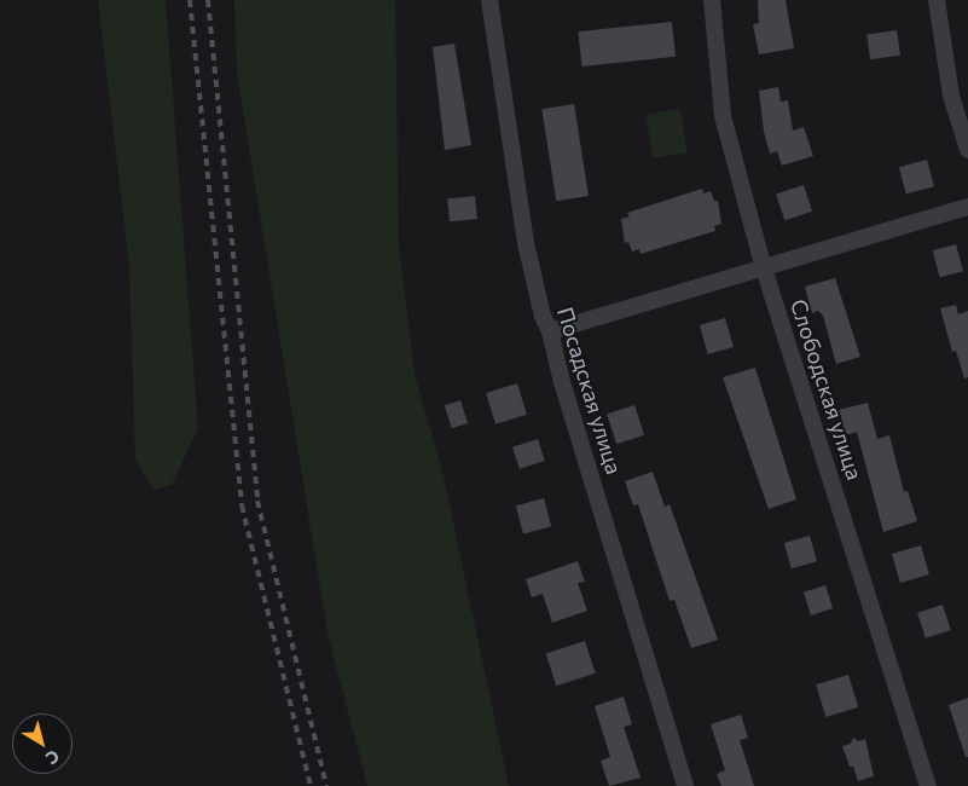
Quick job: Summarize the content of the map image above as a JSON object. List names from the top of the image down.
{
  "streets": {
    "street": ["Слободская улица", "Посадская улица"]
  },
  "north": "bottom right"
}
